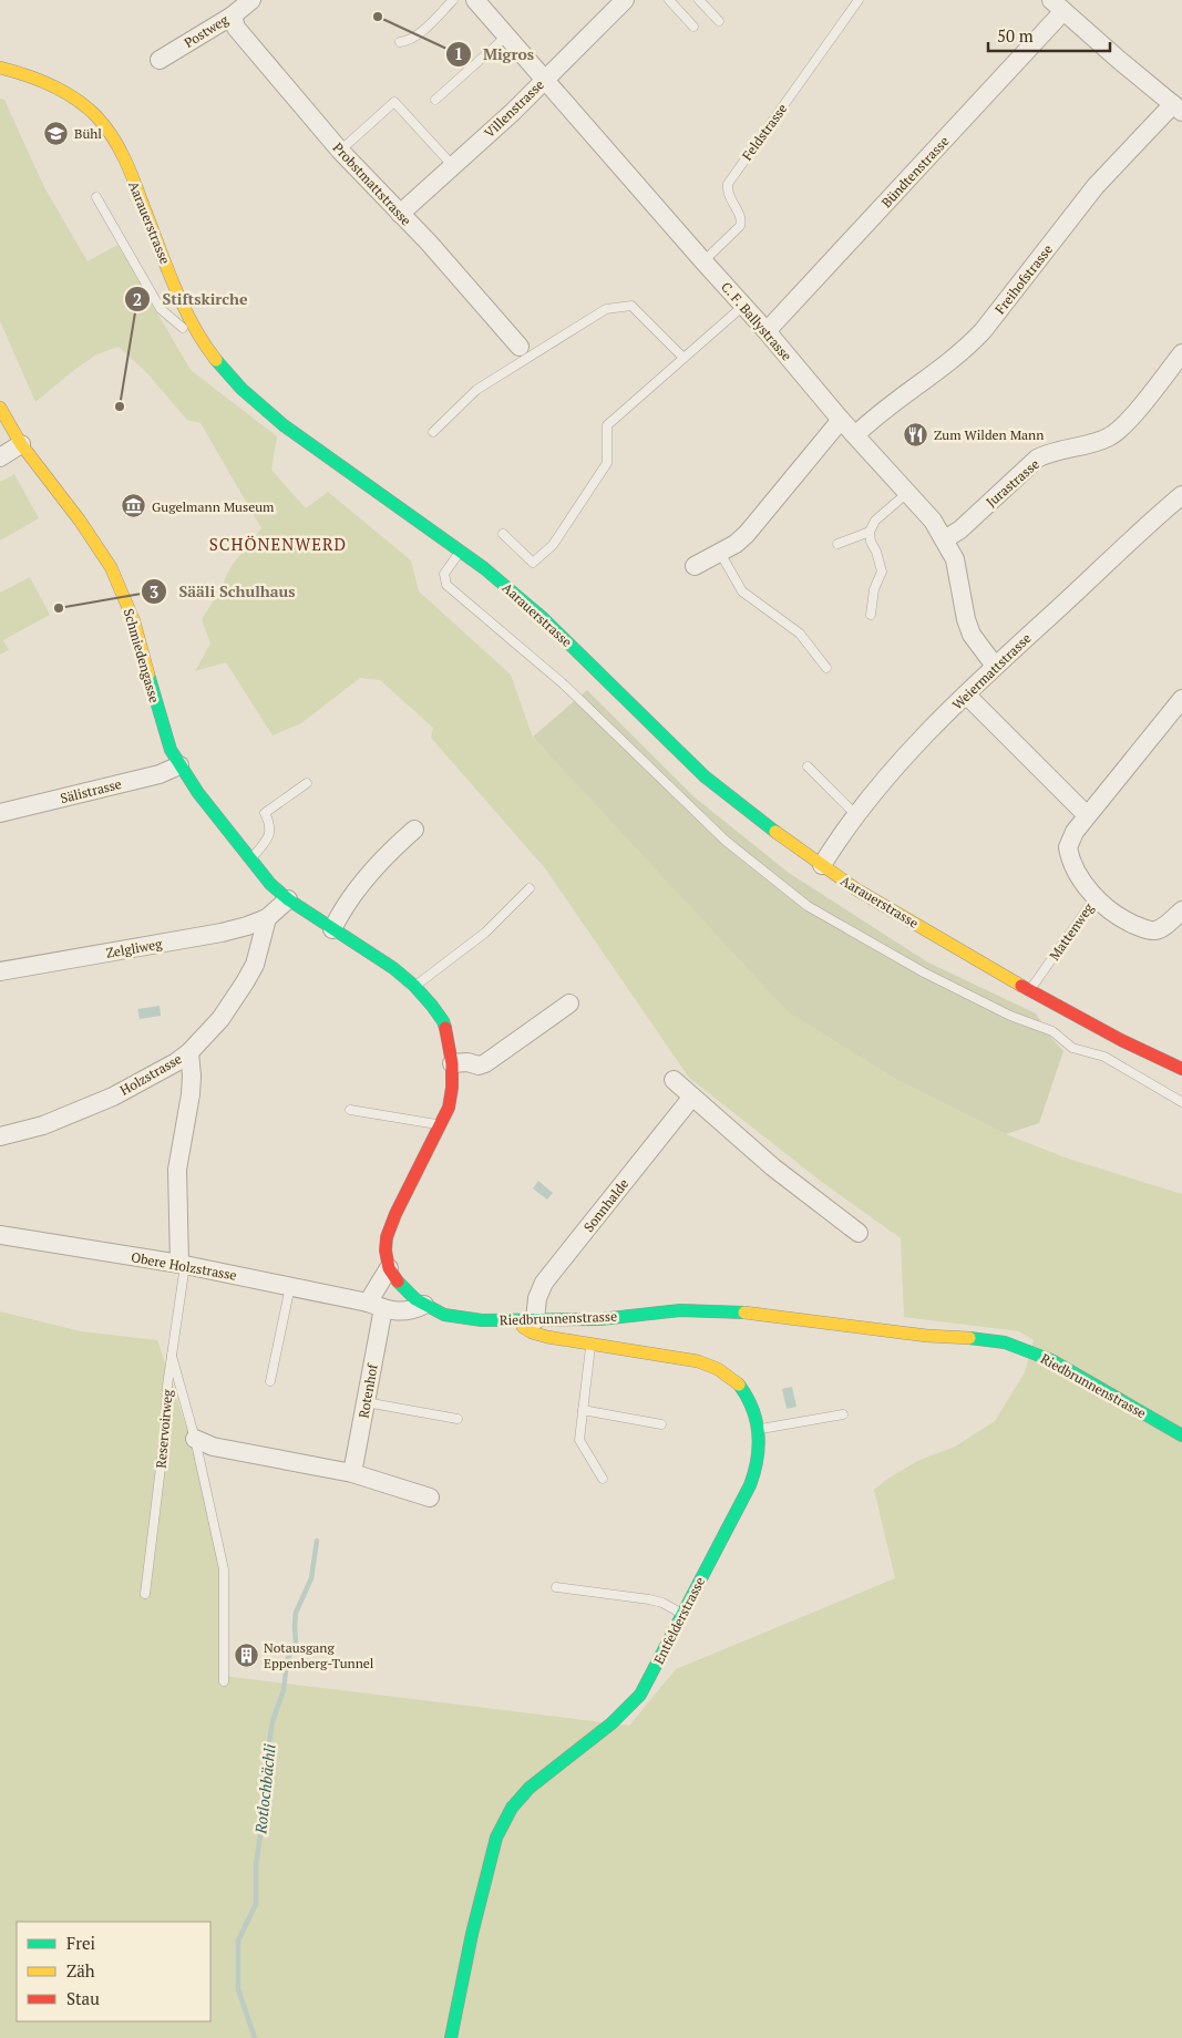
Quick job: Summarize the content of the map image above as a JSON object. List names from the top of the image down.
{
  "streets": {
    "street": [
      "Postweg",
      "Villenstrasse",
      "Bündtenstrasse",
      "Probstmattstrasse",
      "Aarauerstrasse",
      "Freihofstrasse",
      "C. F. Ballystrasse",
      "Jurastrasse",
      "Schmiedengasse",
      "Weiermattstrasse",
      "Sälistrasse",
      "Mattenweg",
      "Zelgliweg",
      "Holzstrasse",
      "Sonnhalde",
      "Obere Holzstrasse",
      "Riedbrunnenstrasse",
      "Rotenhof",
      "Reservoirweg",
      "Entfelderstrasse"
    ],
    "lane": ["Feldstrasse"]
  },
  "crossings": [
    ["Postweg", "Probstmattstrasse"],
    ["Villenstrasse", "Probstmattstrasse"],
    ["Villenstrasse", "C. F. Ballystrasse"],
    ["Feldstrasse", "C. F. Ballystrasse"],
    ["Bündtenstrasse", "C. F. Ballystrasse"],
    ["Aarauerstrasse", "Weiermattstrasse"],
    ["Aarauerstrasse", "Mattenweg"],
    ["Freihofstrasse", "C. F. Ballystrasse"],
    ["C. F. Ballystrasse", "Jurastrasse"],
    ["C. F. Ballystrasse", "Weiermattstrasse"],
    ["Schmiedengasse", "Sälistrasse"],
    ["Zelgliweg", "Holzstrasse"],
    ["Holzstrasse", "Reservoirweg"],
    ["Sonnhalde", "Riedbrunnenstrasse"],
    ["Sonnhalde", "Entfelderstrasse"],
    ["Obere Holzstrasse", "Riedbrunnenstrasse"],
    ["Obere Holzstrasse", "Rotenhof"],
    ["Obere Holzstrasse", "Reservoirweg"],
    ["Riedbrunnenstrasse", "Entfelderstrasse"]
  ],
  "districts": ["SCHÖNENWERD"],
  "water": ["Rotlochbächli"],
  "places": {
    "other": ["Migros", "Stiftskirche", "Sääli Schulhaus"],
    "school or university": ["Bühl"],
    "restaurant": ["Zum Wilden Mann"],
    "museum": ["Gugelmann Museum"],
    "building": ["Notausgang Eppenberg-Tunnel"]
  },
  "legend": ["Frei", "Zäh", "Stau"],
  "scale_bar": "50 m"
}
